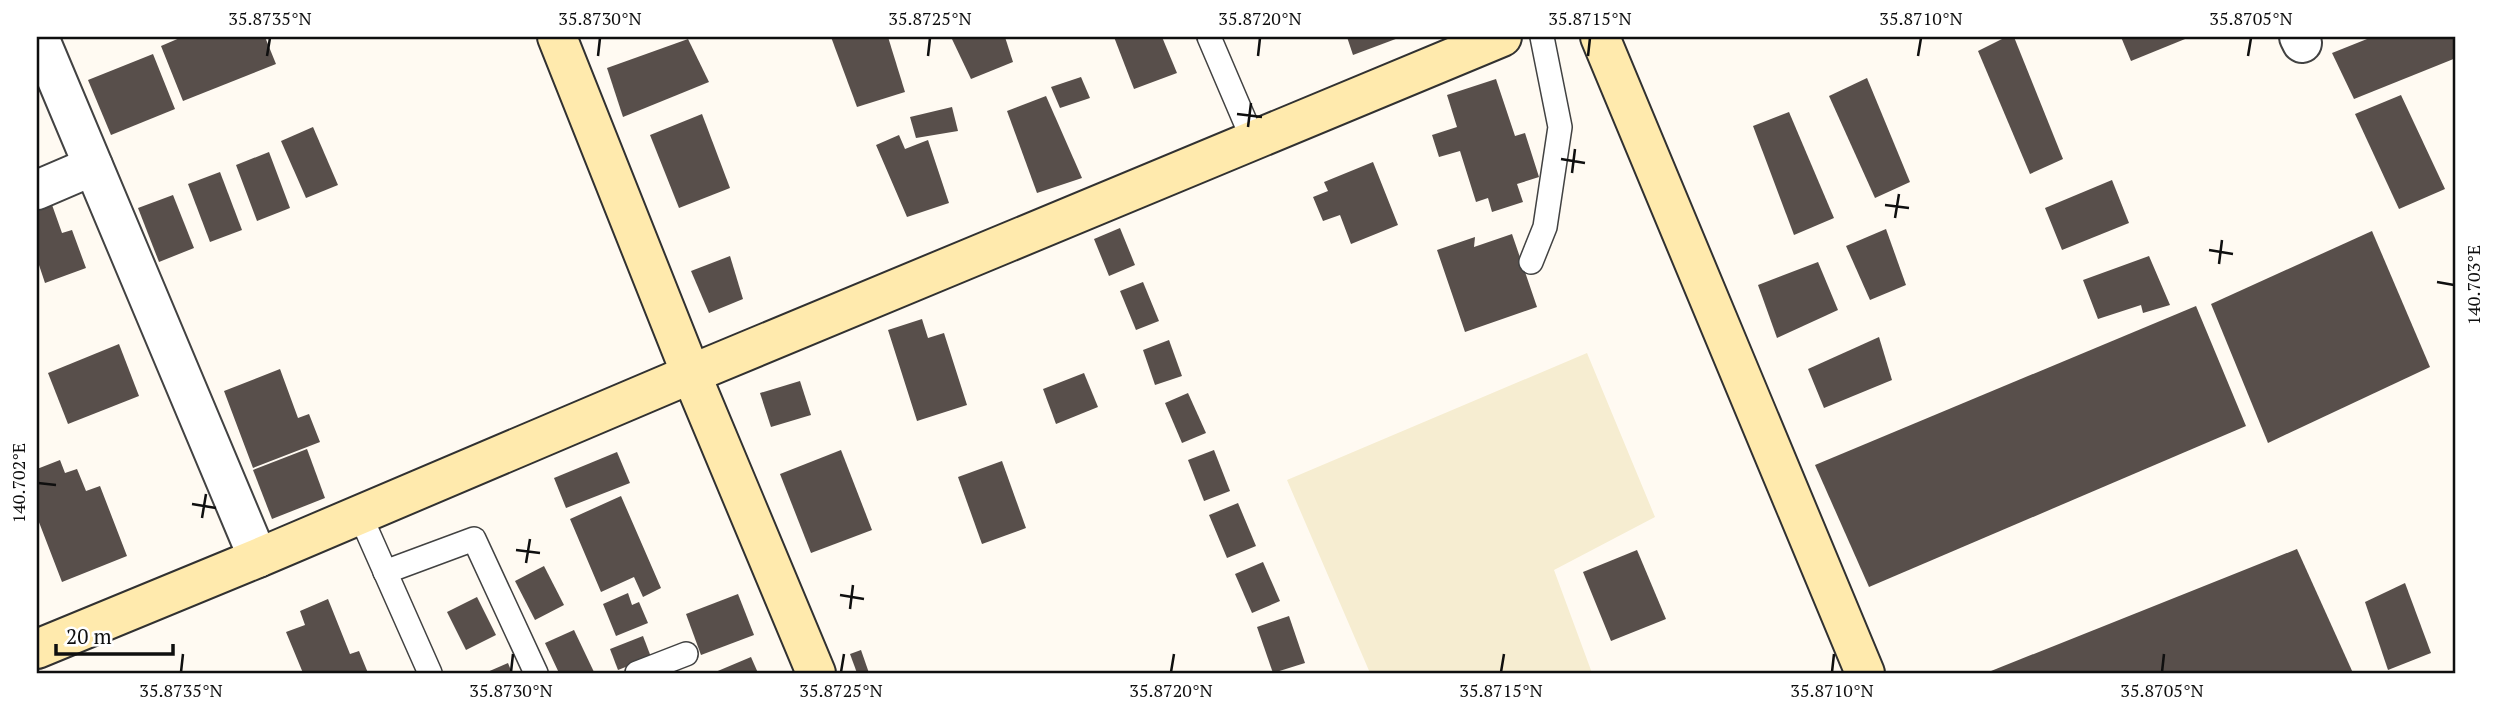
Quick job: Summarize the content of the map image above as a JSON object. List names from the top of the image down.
{
  "scale_bar": "20 m",
  "coordinates": [
    "35.8735°N",
    "35.8730°N",
    "35.8725°N",
    "35.8720°N",
    "35.8715°N",
    "35.8710°N",
    "35.8705°N",
    "140.703°E",
    "140.702°E"
  ]
}
